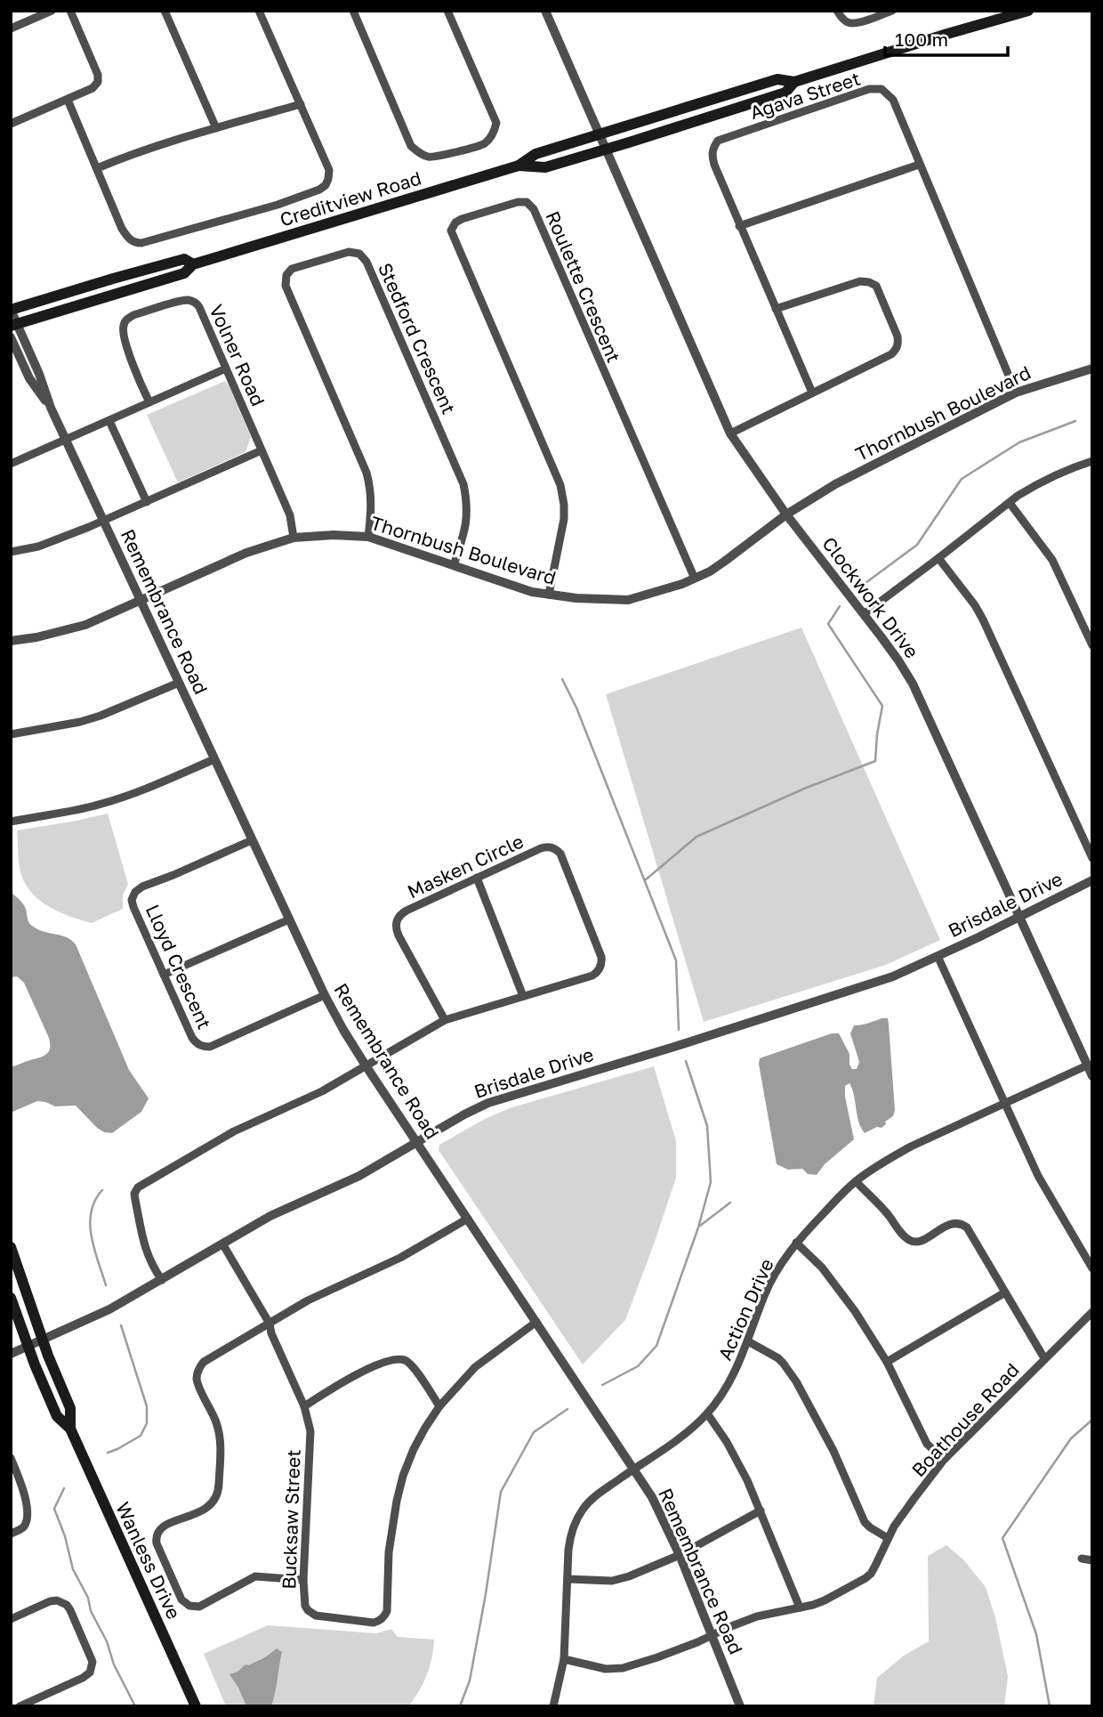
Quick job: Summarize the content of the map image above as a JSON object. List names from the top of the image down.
{
  "streets": {
    "main road": ["Creditview Road", "Wanless Drive"],
    "street": [
      "Agava Street",
      "Roulette Crescent",
      "Stedford Crescent",
      "Volner Road",
      "Thornbush Boulevard",
      "Clockwork Drive",
      "Remembrance Road",
      "Masken Circle",
      "Brisdale Drive",
      "Lloyd Crescent",
      "Action Drive",
      "Boathouse Road",
      "Bucksaw Street"
    ]
  },
  "crossings": [
    ["Agava Street", "Thornbush Boulevard"],
    ["Creditview Road", "Clockwork Drive"],
    ["Creditview Road", "Remembrance Road"],
    ["Roulette Crescent", "Thornbush Boulevard"],
    ["Stedford Crescent", "Thornbush Boulevard"],
    ["Volner Road", "Thornbush Boulevard"],
    ["Thornbush Boulevard", "Clockwork Drive"],
    ["Thornbush Boulevard", "Remembrance Road"],
    ["Clockwork Drive", "Brisdale Drive"],
    ["Clockwork Drive", "Action Drive"],
    ["Remembrance Road", "Masken Circle"],
    ["Remembrance Road", "Brisdale Drive"],
    ["Remembrance Road", "Lloyd Crescent"],
    ["Remembrance Road", "Action Drive"],
    ["Remembrance Road", "Boathouse Road"],
    ["Remembrance Road", "Bucksaw Street"],
    ["Masken Circle", "Brisdale Drive"],
    ["Brisdale Drive", "Bucksaw Street"],
    ["Brisdale Drive", "Wanless Drive"],
    ["Action Drive", "Boathouse Road"]
  ],
  "scale_bar": "100 m"
}
